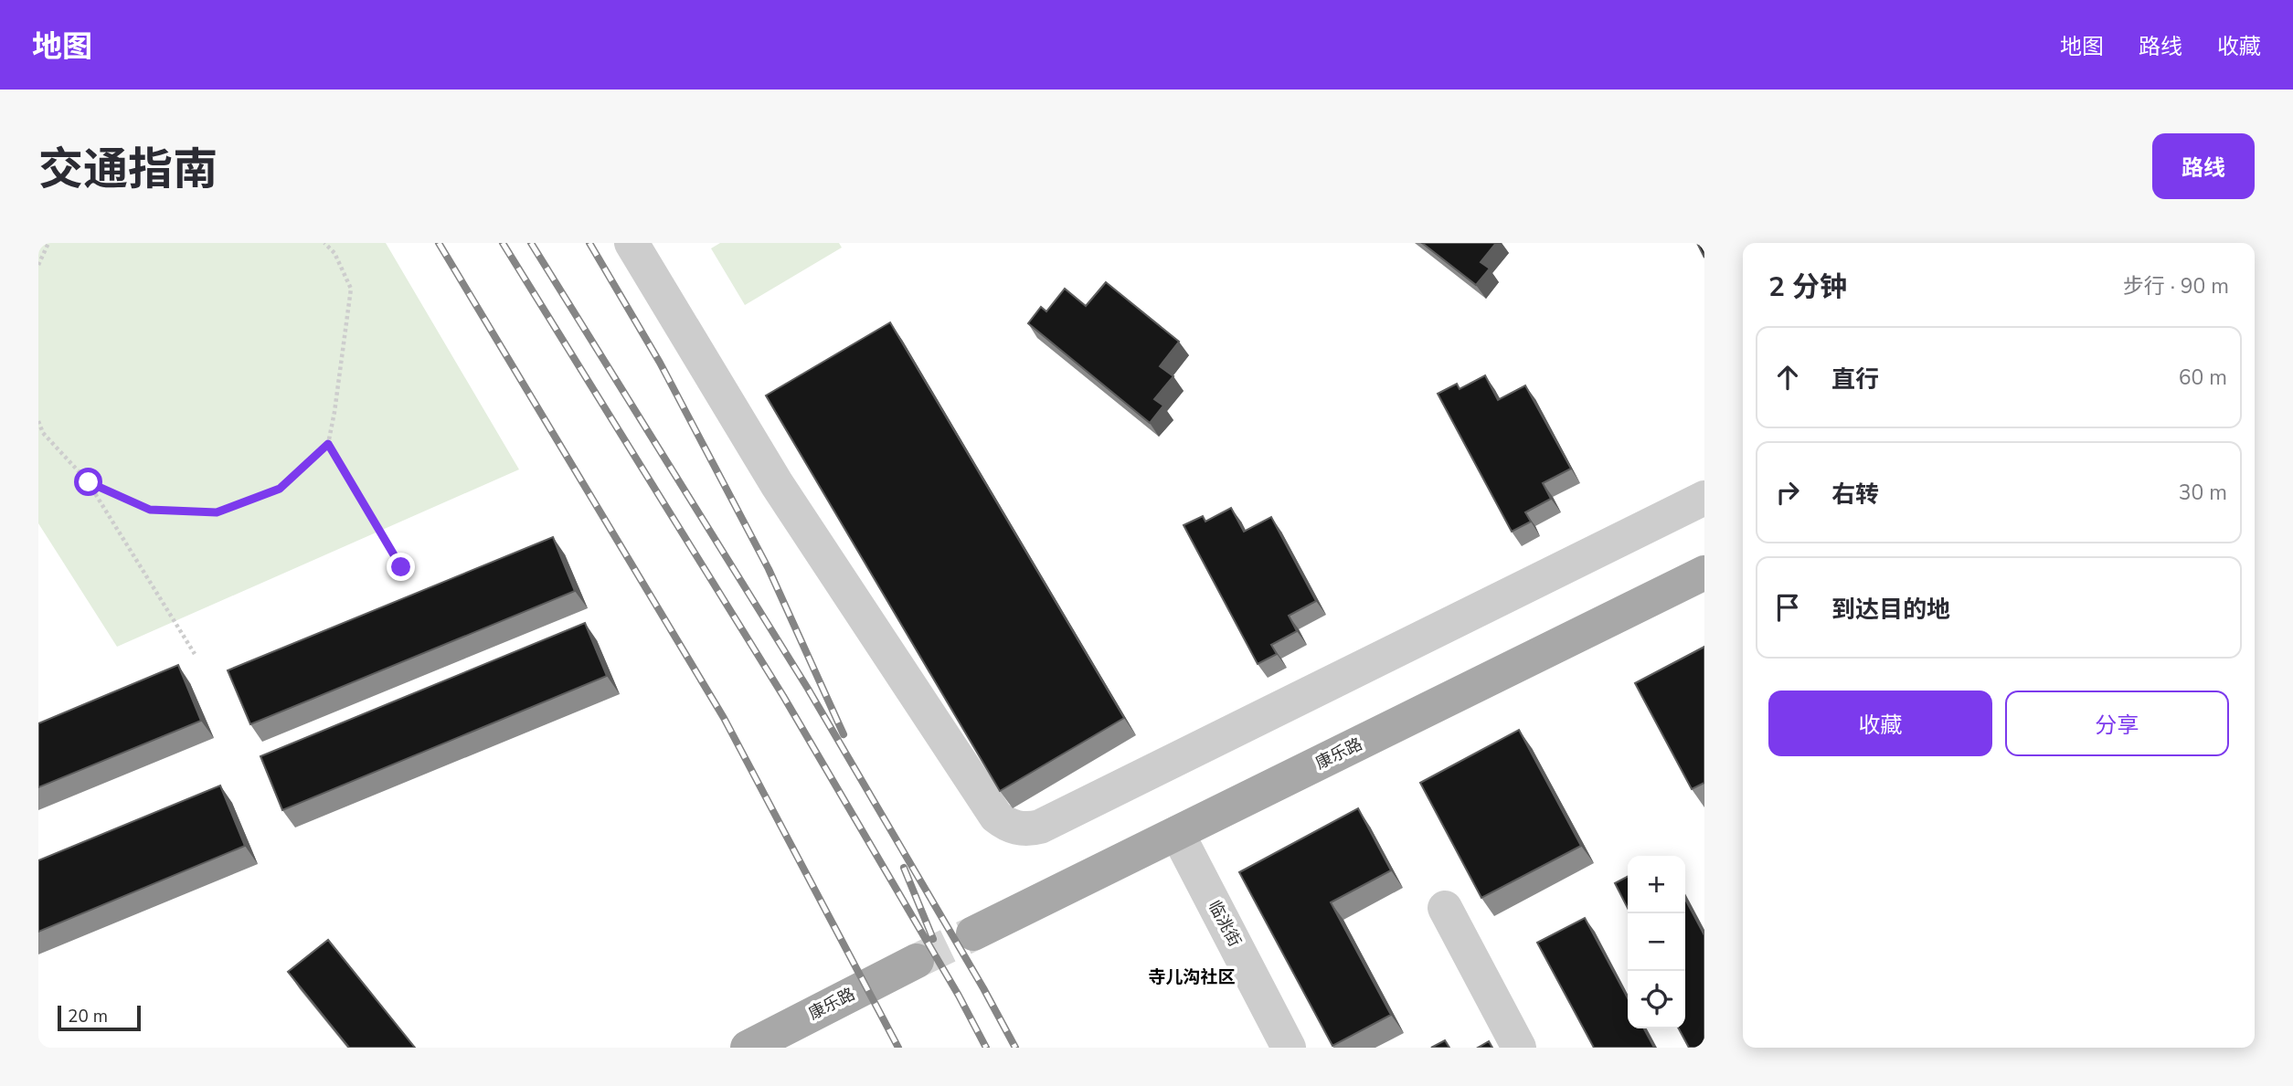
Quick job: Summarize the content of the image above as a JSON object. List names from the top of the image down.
{
  "streets": {
    "main road": ["康乐路"],
    "street": ["临洮街"]
  },
  "crossings": [
    ["康乐路", "临洮街"]
  ],
  "districts": ["寺儿沟社区"],
  "scale_bar": "20 m",
  "page": {
    "header": "地图",
    "nav": ["地图", "路线", "收藏"],
    "title": "交通指南",
    "buttons": [
      "路线",
      ["收藏", "分享"]
    ],
    "heading": ["2 分钟", "步行 · 90 m"],
    "list": [
      ["直行", "60 m"],
      ["右转", "30 m"],
      "到达目的地"
    ],
    "map_buttons": ["+", "−"],
    "scale": "20 m"
  }
}
